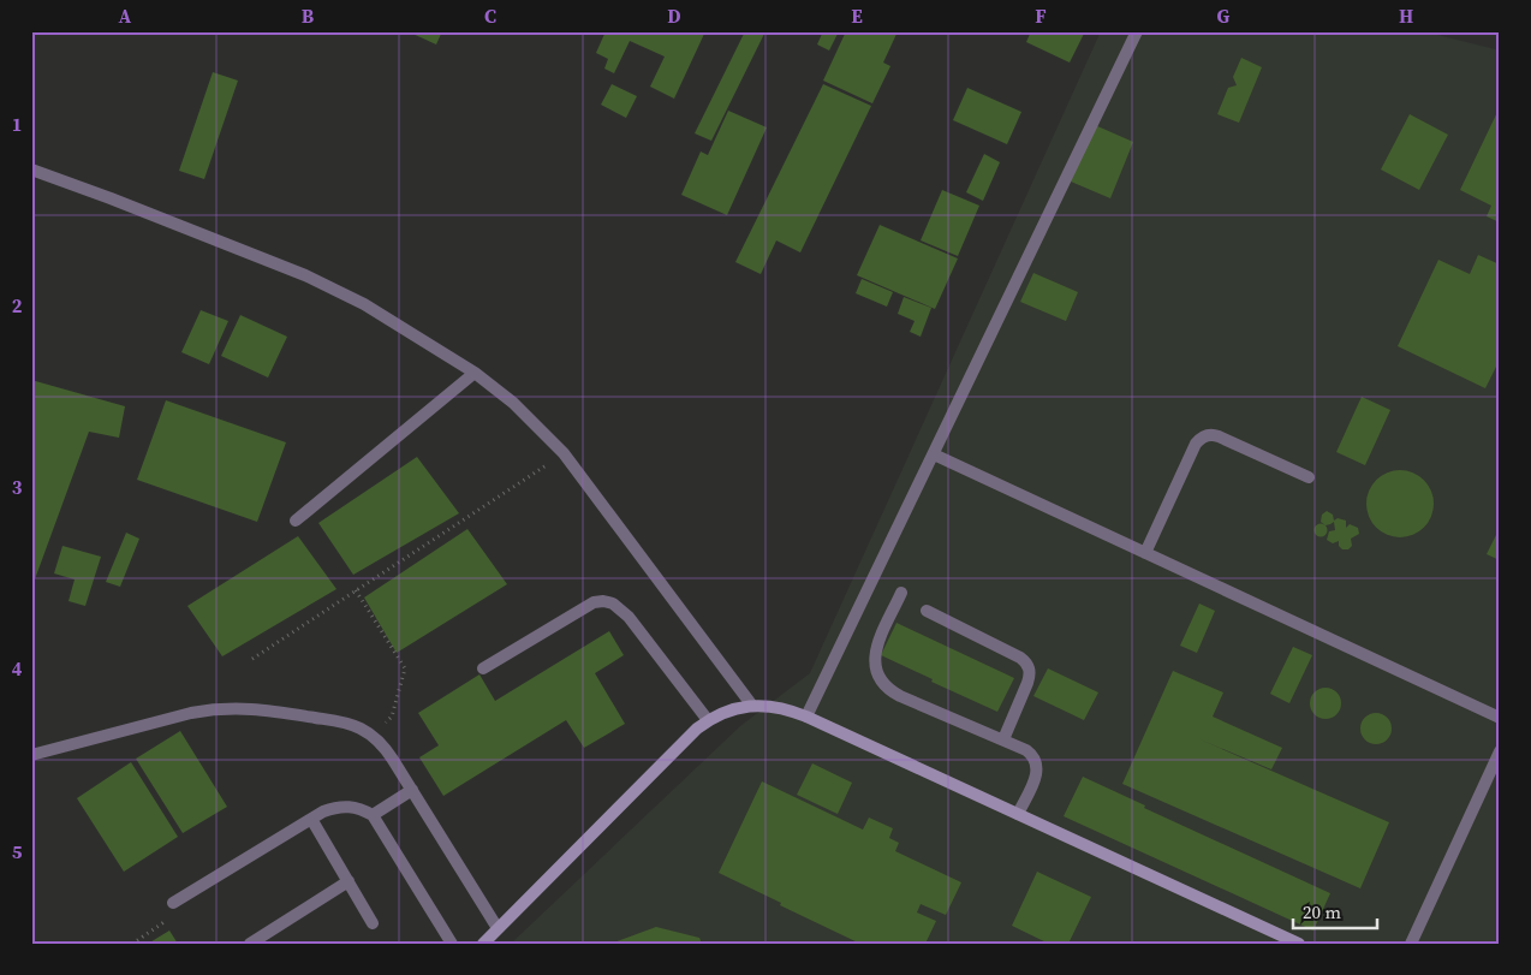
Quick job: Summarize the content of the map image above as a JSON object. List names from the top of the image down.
{
  "scale_bar": "20 m",
  "grid": {
    "columns": [
      "A",
      "B",
      "C",
      "D",
      "E",
      "F",
      "G",
      "H"
    ],
    "rows": [
      "1",
      "2",
      "3",
      "4",
      "5"
    ]
  }
}
